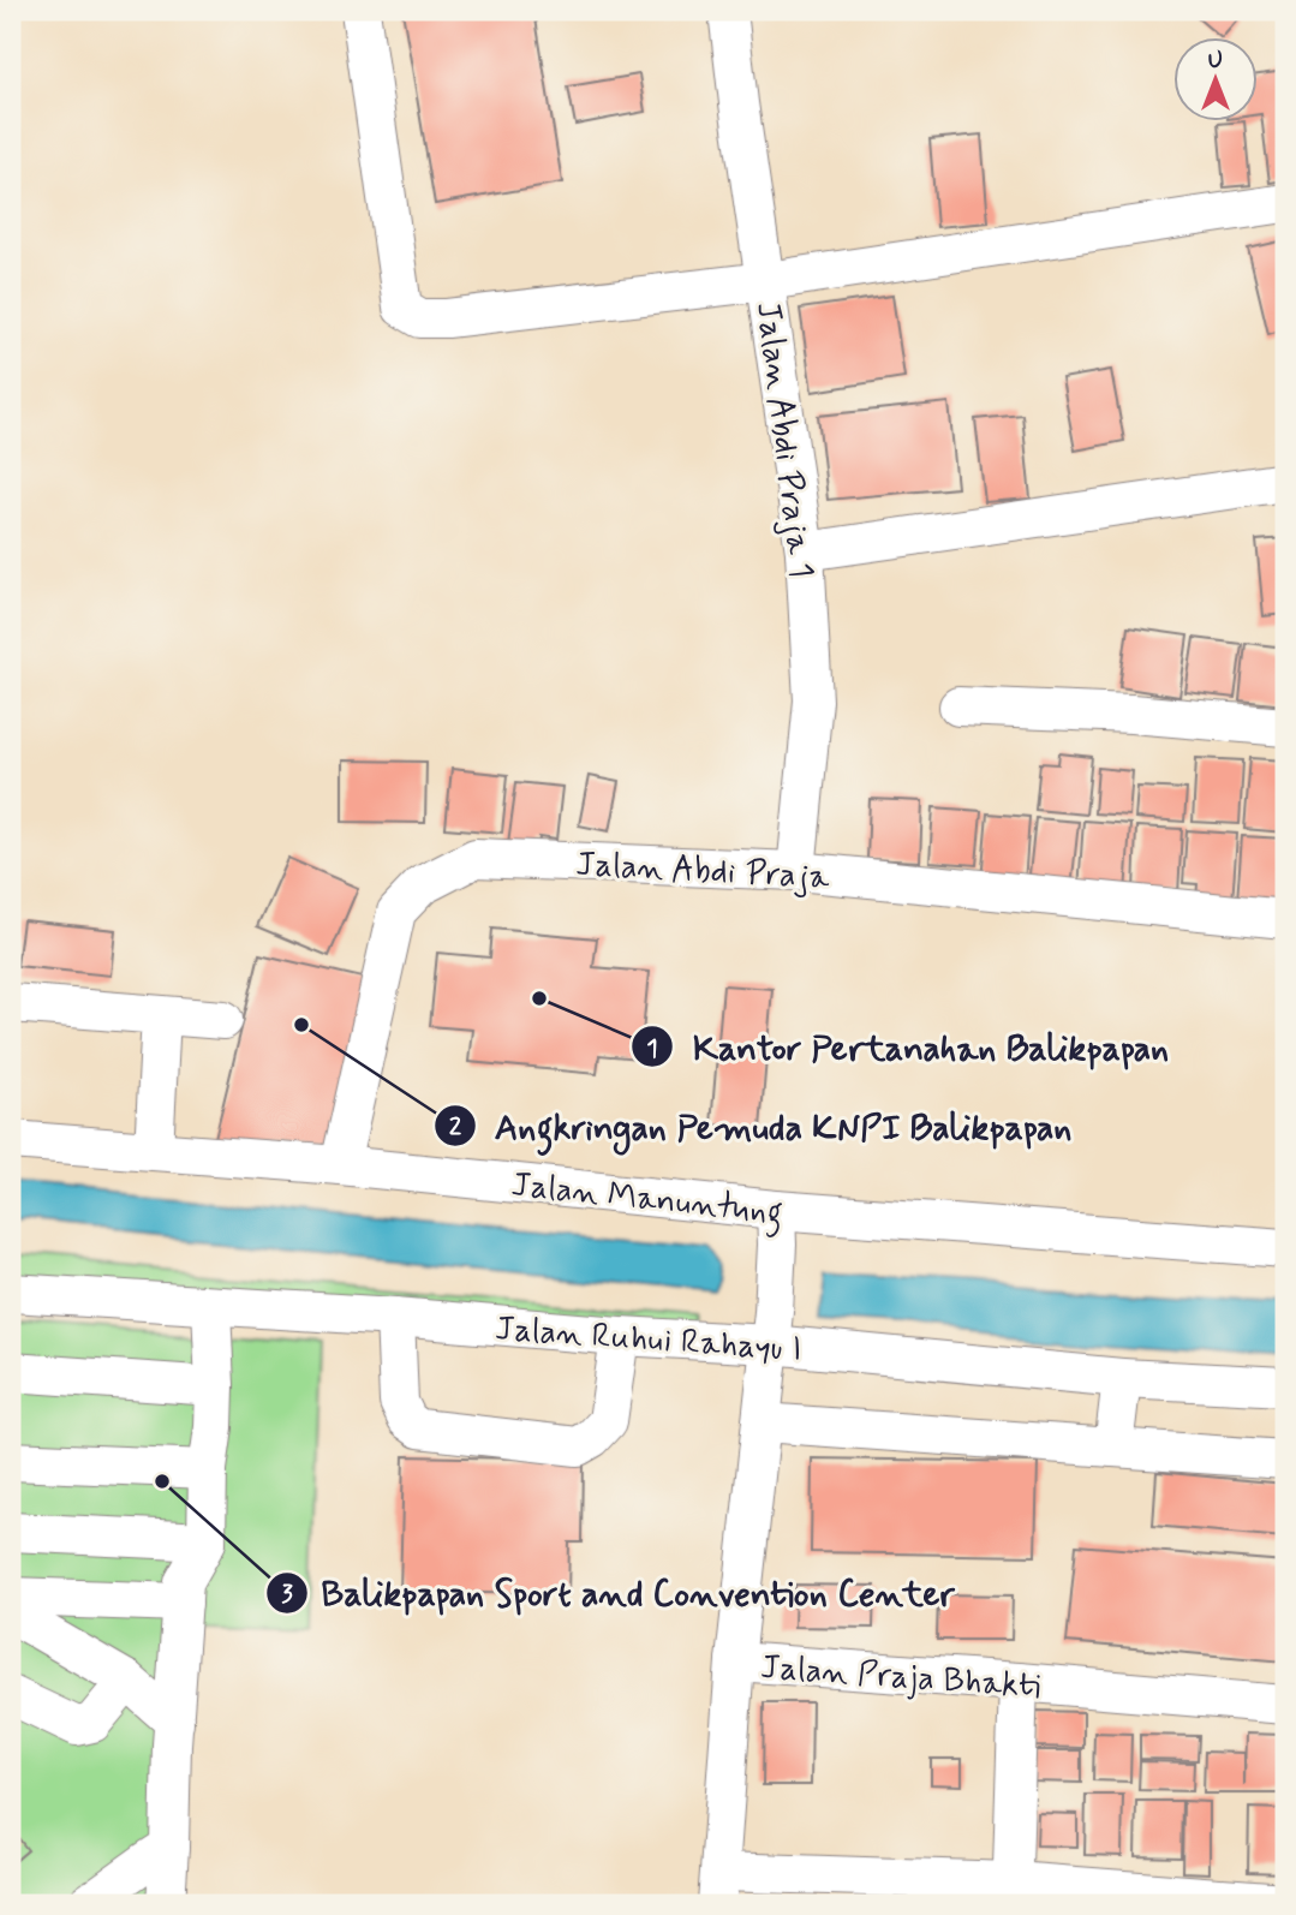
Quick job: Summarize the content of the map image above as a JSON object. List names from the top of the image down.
{
  "streets": {
    "street": [
      "Jalan Abdi Praja 1",
      "Jalan Abdi Praja",
      "Jalan Manuntung",
      "Jalan Ruhui Rahayu I",
      "Jalan Praja Bhakti"
    ]
  },
  "crossings": [
    ["Jalan Abdi Praja 1", "Jalan Abdi Praja"],
    ["Jalan Abdi Praja", "Jalan Manuntung"],
    ["Jalan Manuntung", "Jalan Praja Bhakti"],
    ["Jalan Ruhui Rahayu I", "Jalan Praja Bhakti"]
  ],
  "places": ["Kantor Pertanahan Balikpapan", "Angkringan Pemuda KNPI Balikpapan", "Balikpapan Sport and Convention Center"],
  "north": "top"
}
